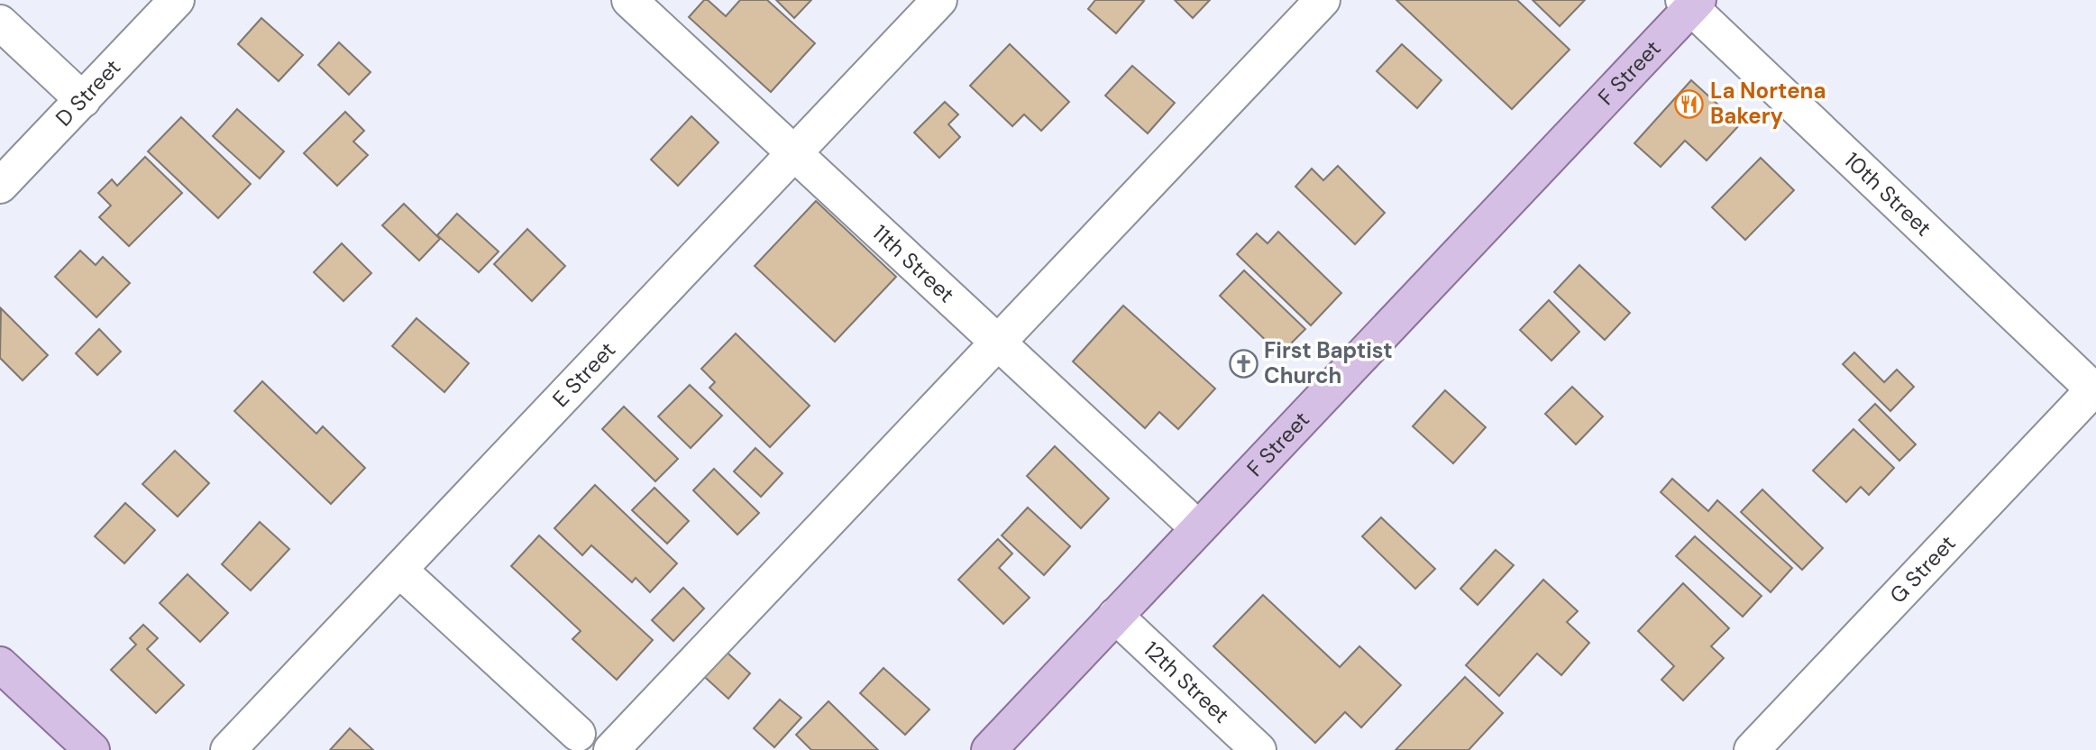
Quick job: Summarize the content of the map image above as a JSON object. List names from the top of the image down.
{
  "streets": {
    "main road": ["F Street"],
    "street": [
      "D Street",
      "10th Street",
      "11th Street",
      "E Street",
      "G Street",
      "12th Street"
    ]
  },
  "crossings": [
    ["F Street", "10th Street"],
    ["F Street", "11th Street"],
    ["F Street", "12th Street"],
    ["10th Street", "G Street"],
    ["11th Street", "E Street"]
  ],
  "places": {
    "restaurant": ["La Nortena Bakery"],
    "church": ["First Baptist Church"]
  }
}
